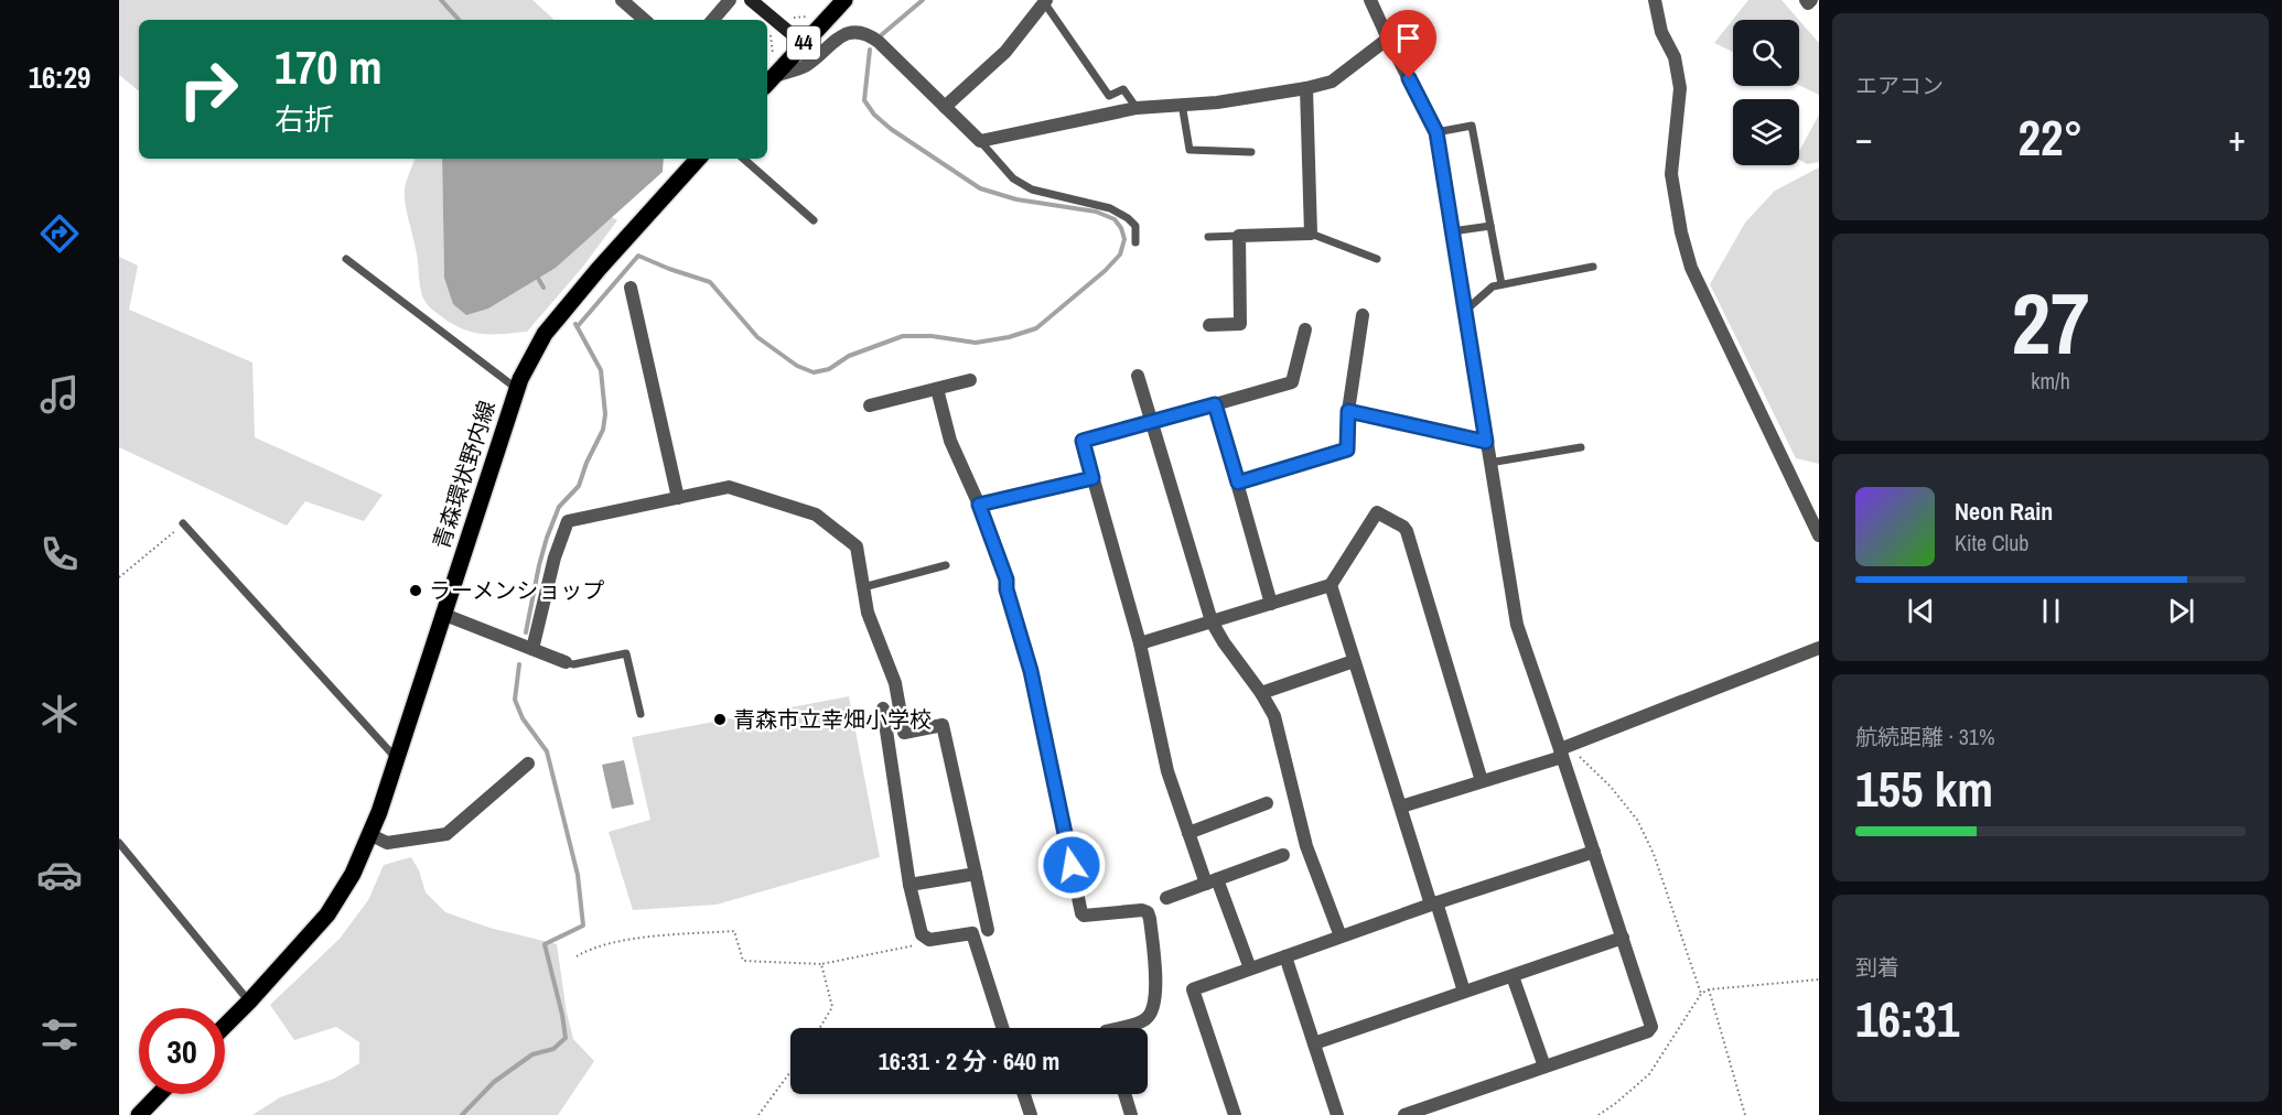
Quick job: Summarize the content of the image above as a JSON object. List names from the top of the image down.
{
  "streets": {
    "main road": ["44", "青森環状野内線"]
  },
  "places": ["ラーメンショップ", "青森市立幸畑小学校"],
  "page": {
    "tabs": "16:29",
    "tile": [
      "エアコン",
      ["27", "km/h"],
      ["航続距離 · 31%", "155 km"],
      ["到着", "16:31"]
    ],
    "turn": ["170 m", "右折"],
    "heat": ["−", "22°", "+"],
    "song": ["Neon Rain", "Kite Club"],
    "limit": "30",
    "trip": "16:31 · 2 分 · 640 m"
  }
}
